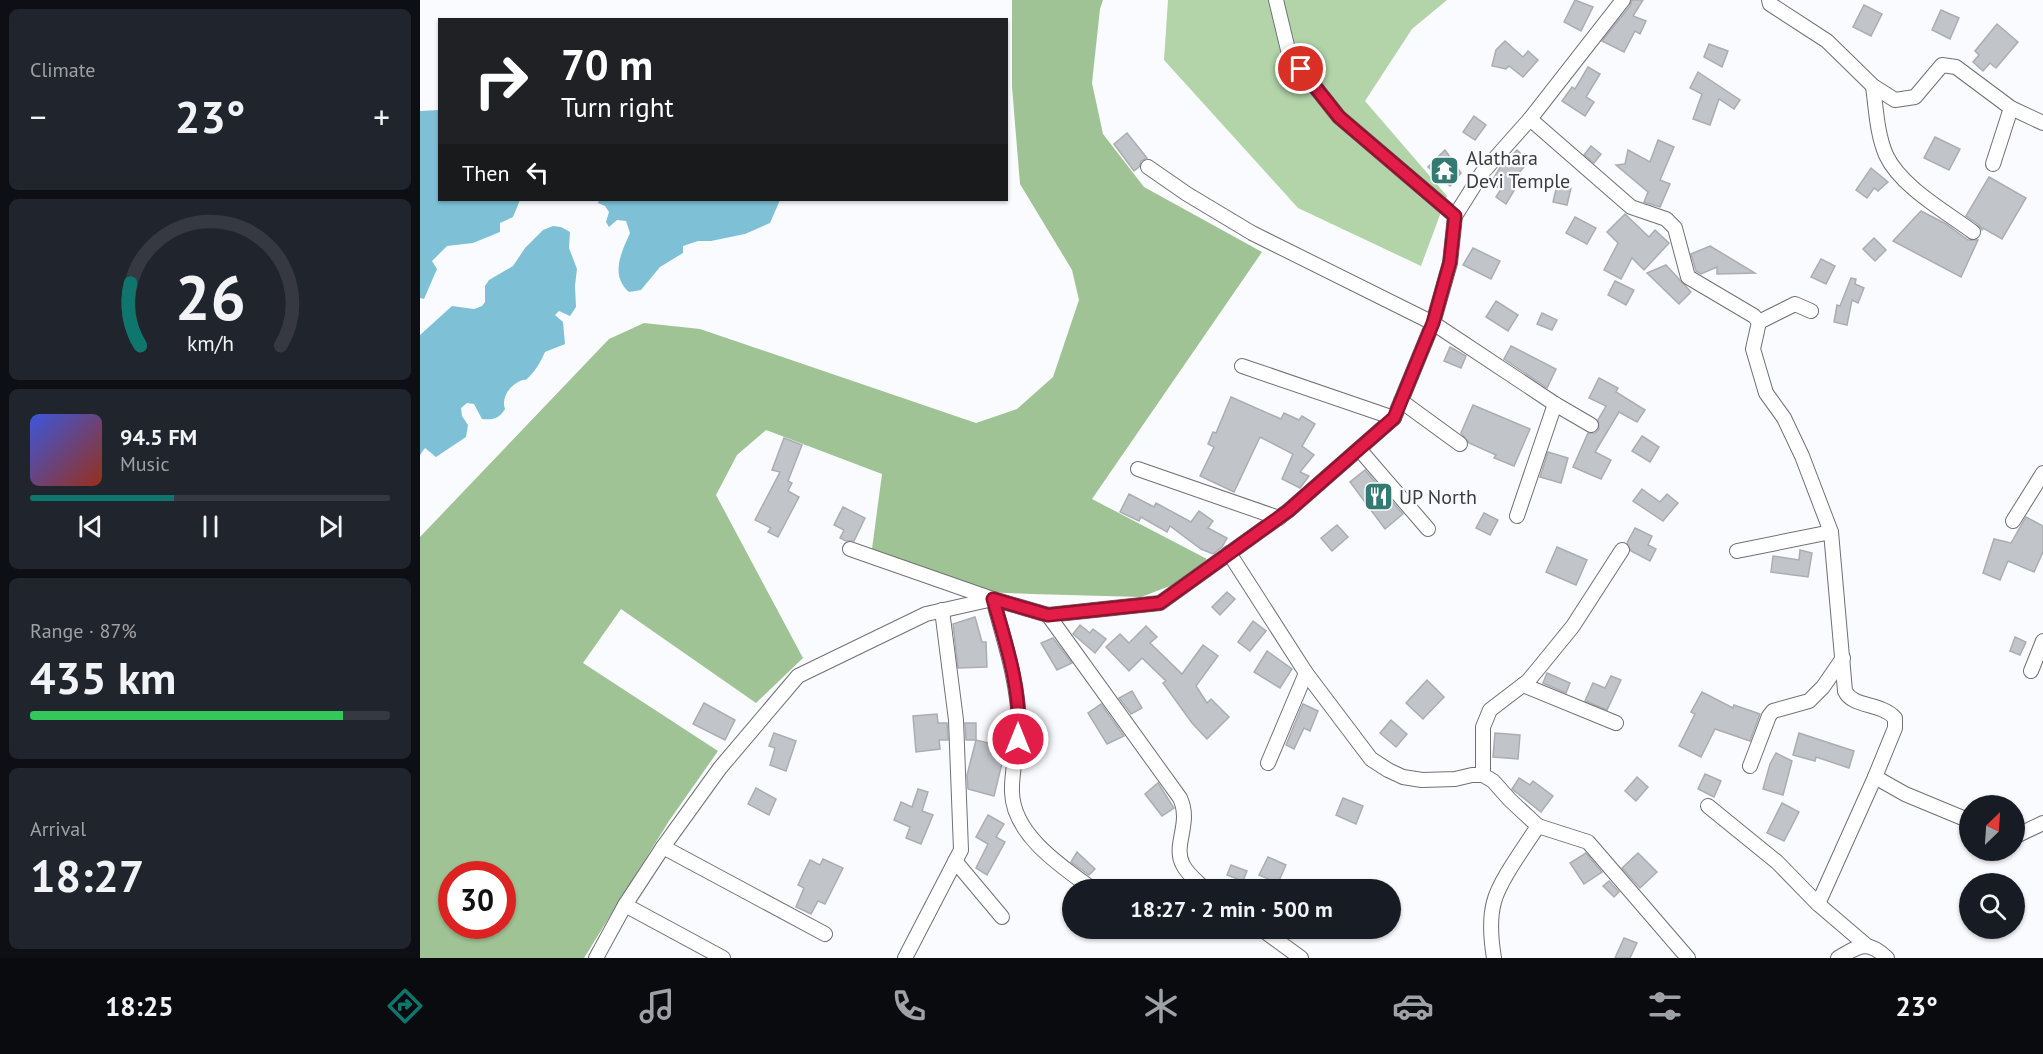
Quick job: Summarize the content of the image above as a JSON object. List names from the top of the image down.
{
  "places": {
    "temple": ["Alathara Devi Temple"],
    "restaurant": ["UP North"]
  },
  "north": "top right",
  "page": {
    "tile": [
      "Climate",
      ["Range · 87%", "435 km"],
      ["Arrival", "18:27"]
    ],
    "turn": ["70 m", "Turn right"],
    "heat": ["−", "23°", "+"],
    "then": "Then",
    "song": ["94.5 FM", "Music"],
    "limit": "30",
    "trip": "18:27 · 2 min · 500 m",
    "tabs": ["18:25", "23°"],
    "gauge": ["26", "km/h"]
  }
}
